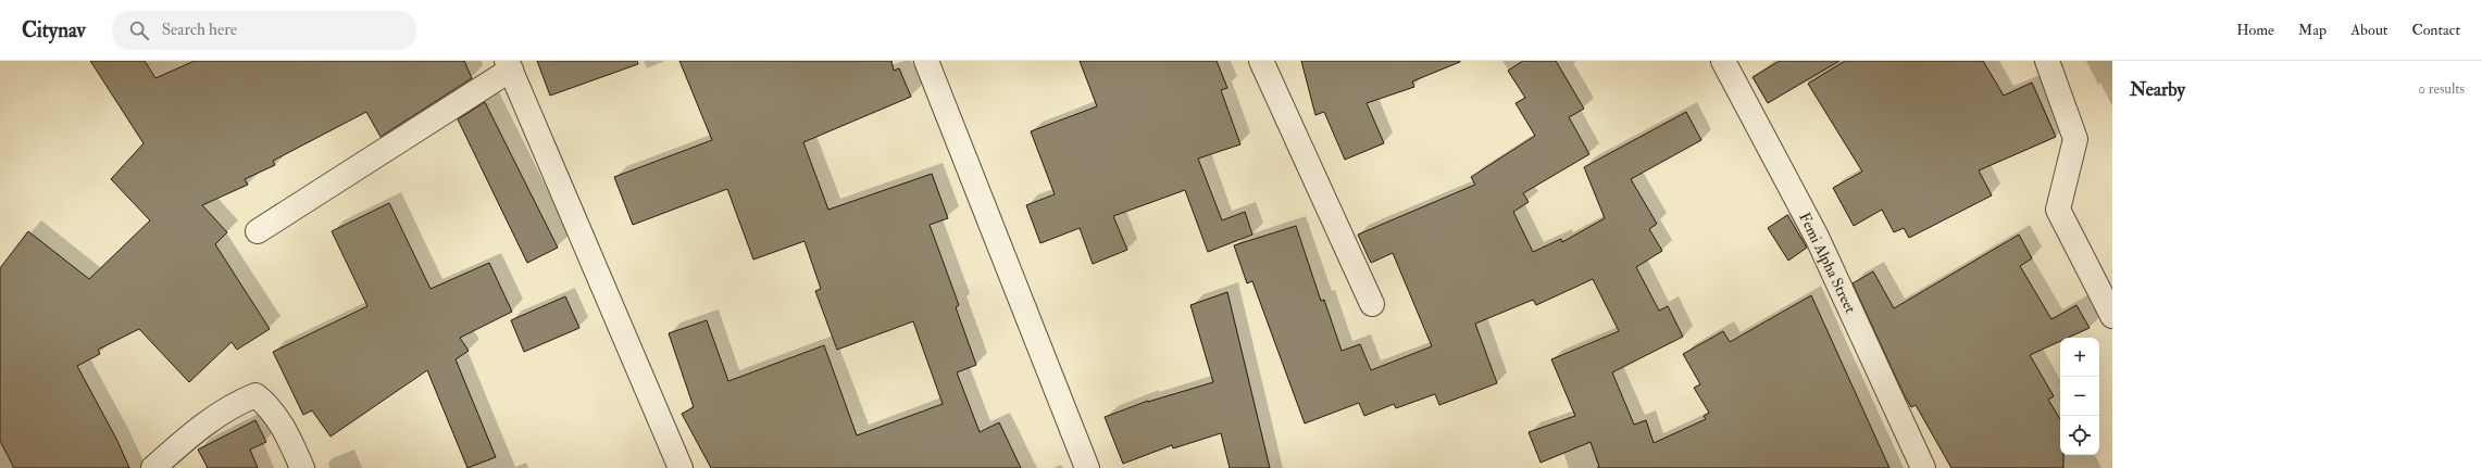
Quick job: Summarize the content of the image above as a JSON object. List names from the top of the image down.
{
  "streets": {
    "street": ["Femi Alpha Street"]
  },
  "page": {
    "header": "Citynav",
    "search": "Search here",
    "nav": [
      "Home",
      "Map",
      "About",
      "Contact"
    ],
    "heading": ["Nearby", "0 results"],
    "map_buttons": ["+", "−"]
  }
}
